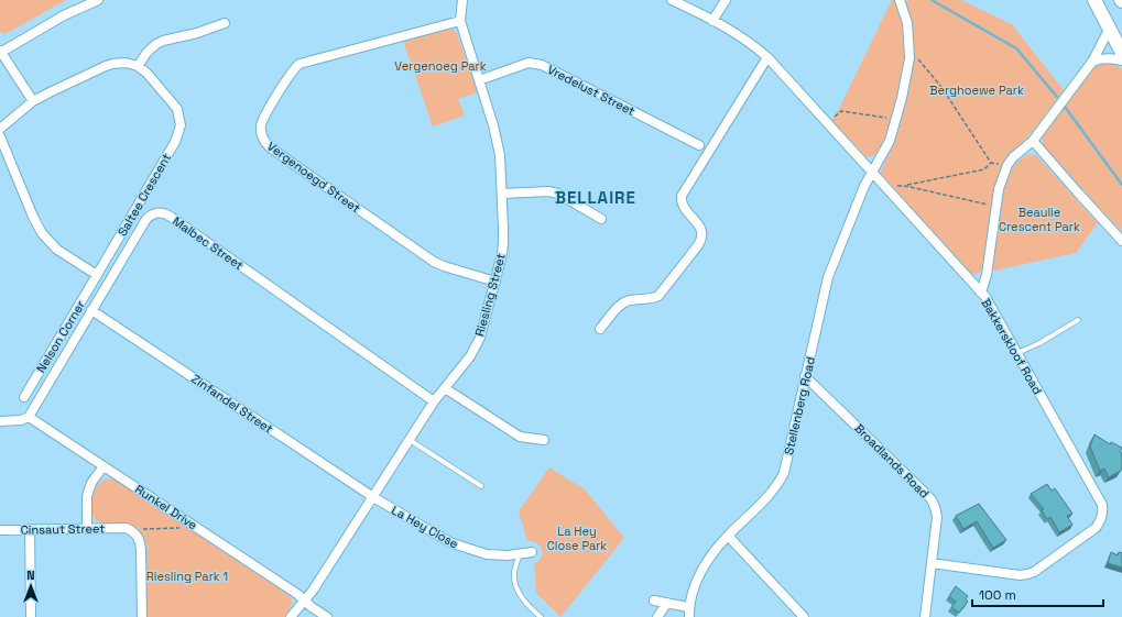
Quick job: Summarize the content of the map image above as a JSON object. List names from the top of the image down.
{
  "streets": {
    "street": [
      "Vredelust Street",
      "Vergenoegd Street",
      "Saltee Crescent",
      "Malbec Street",
      "Riesling Street",
      "Nelson Corner",
      "Bakkerskloof Road",
      "Zinfandel Street",
      "Stellenberg Road",
      "Broadlands Road",
      "Runkel Drive",
      "La Hey Close",
      "Cinsaut Street"
    ]
  },
  "crossings": [
    ["Vredelust Street", "Riesling Street"],
    ["Vergenoegd Street", "Riesling Street"],
    ["Saltee Crescent", "Nelson Corner"],
    ["Malbec Street", "Riesling Street"],
    ["Malbec Street", "Zinfandel Street"],
    ["Malbec Street", "Runkel Drive"],
    ["Riesling Street", "Zinfandel Street"],
    ["Riesling Street", "Runkel Drive"],
    ["Riesling Street", "La Hey Close"],
    ["Bakkerskloof Road", "Stellenberg Road"],
    ["Bakkerskloof Road", "Broadlands Road"],
    ["Zinfandel Street", "La Hey Close"],
    ["Stellenberg Road", "Broadlands Road"]
  ],
  "districts": ["BELLAIRE"],
  "parks": [
    "Vergenoeg Park",
    "Berghoewe Park",
    "Beaulie Crescent Park",
    "La Hey Close Park",
    "Riesling Park 1"
  ],
  "scale_bar": "100 m",
  "north": "top"
}
